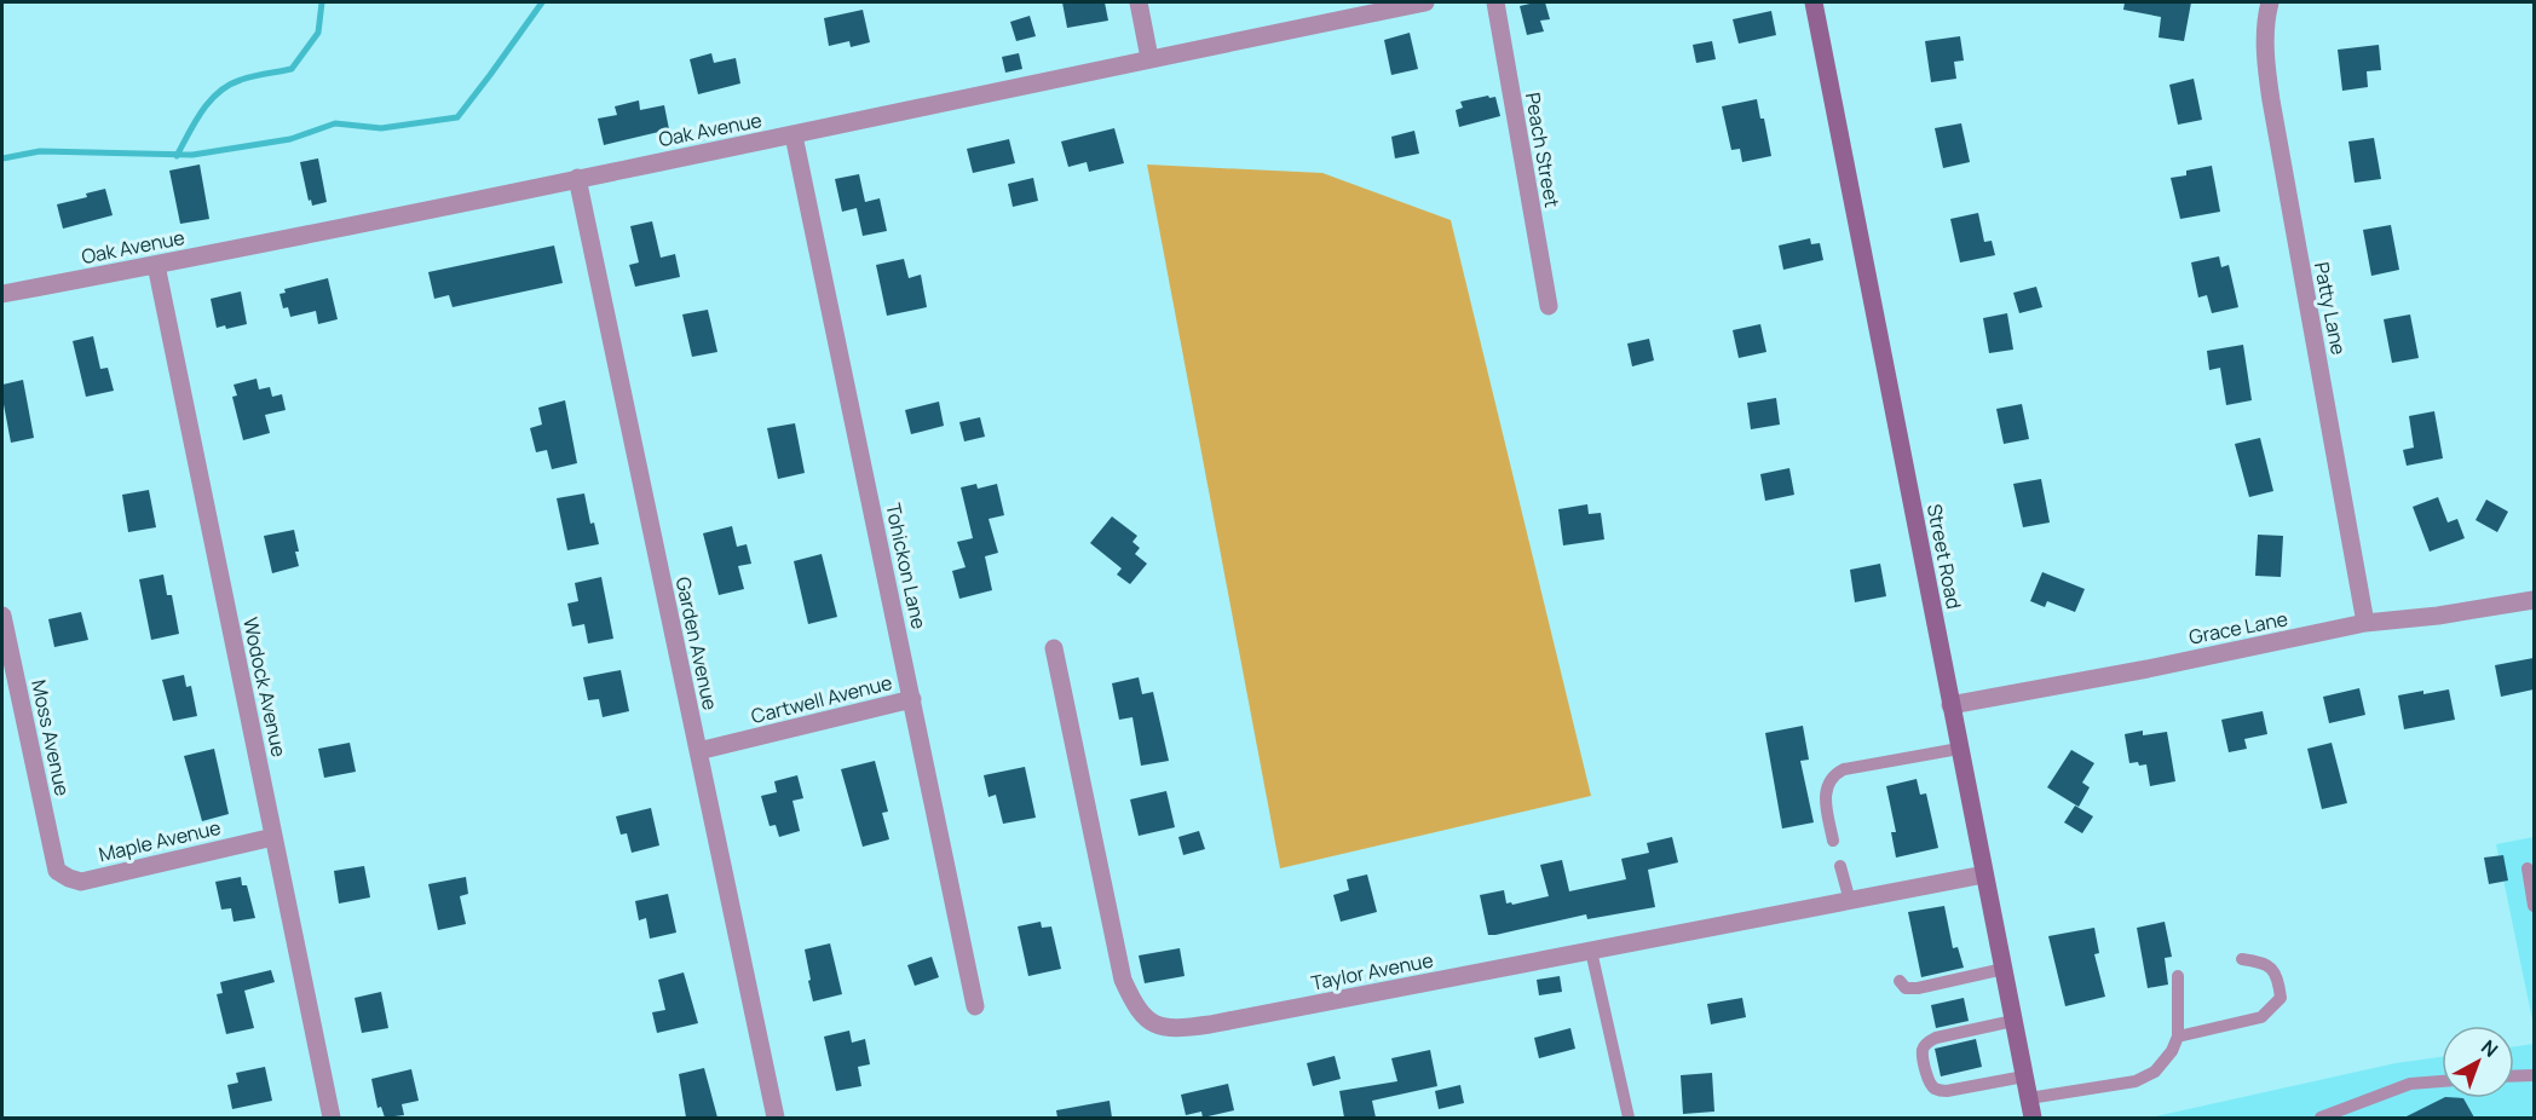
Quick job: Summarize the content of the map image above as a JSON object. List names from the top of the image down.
{
  "streets": {
    "main road": ["Street Road"],
    "street": [
      "Oak Avenue",
      "Peach Street",
      "Patty Lane",
      "Tohickon Lane",
      "Grace Lane",
      "Garden Avenue",
      "Wodock Avenue",
      "Cartwell Avenue",
      "Moss Avenue",
      "Maple Avenue",
      "Taylor Avenue"
    ]
  },
  "crossings": [
    ["Oak Avenue", "Tohickon Lane"],
    ["Oak Avenue", "Garden Avenue"],
    ["Oak Avenue", "Wodock Avenue"],
    ["Patty Lane", "Grace Lane"],
    ["Street Road", "Grace Lane"],
    ["Street Road", "Taylor Avenue"],
    ["Tohickon Lane", "Cartwell Avenue"],
    ["Garden Avenue", "Cartwell Avenue"],
    ["Wodock Avenue", "Maple Avenue"],
    ["Moss Avenue", "Maple Avenue"]
  ],
  "north": "top right"
}
